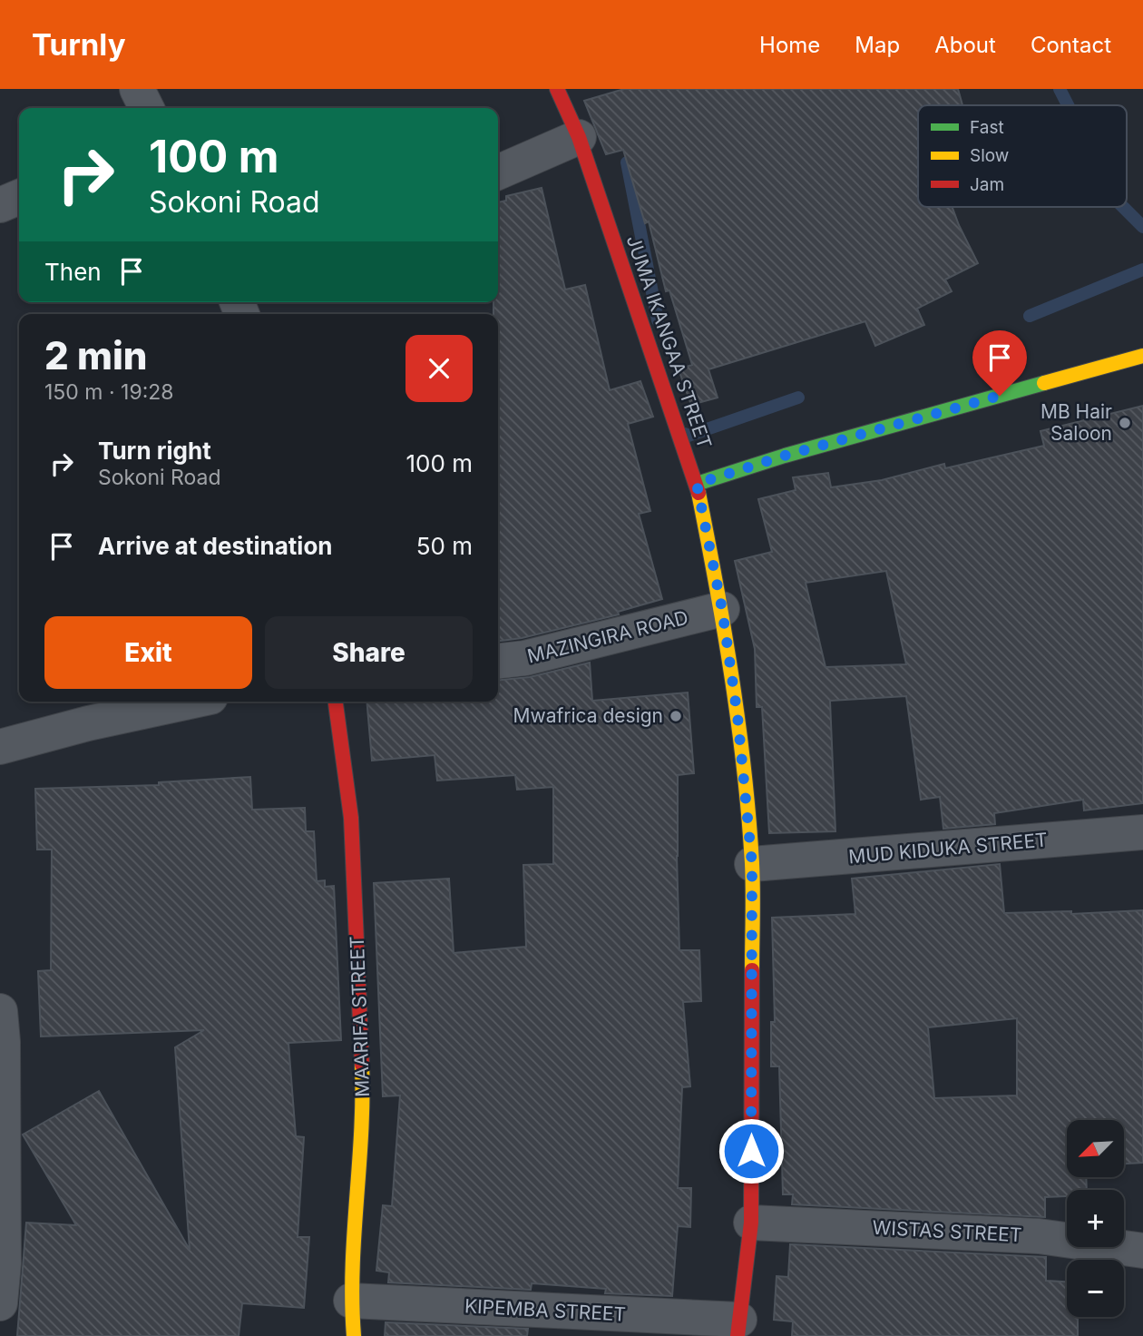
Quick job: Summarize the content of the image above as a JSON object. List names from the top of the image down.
{
  "streets": {
    "street": [
      "JUMA IKANGAA STREET",
      "MAZINGIRA ROAD",
      "MUD KIDUKA STREET",
      "MAARIFA STREET",
      "WISTAS STREET",
      "KIPEMBA STREET"
    ]
  },
  "crossings": [
    ["JUMA IKANGAA STREET", "MAZINGIRA ROAD"],
    ["JUMA IKANGAA STREET", "MUD KIDUKA STREET"],
    ["JUMA IKANGAA STREET", "WISTAS STREET"],
    ["JUMA IKANGAA STREET", "KIPEMBA STREET"],
    ["MAARIFA STREET", "KIPEMBA STREET"]
  ],
  "places": ["MB Hair Saloon", "Mwafrica design"],
  "legend": ["Fast", "Slow", "Jam"],
  "north": "bottom left",
  "page": {
    "header": "Turnly",
    "nav": [
      "Home",
      "Map",
      "About",
      "Contact"
    ],
    "turn": ["100 m", "Sokoni Road"],
    "then": "Then",
    "heading": ["2 min", "150 m · 19:28"],
    "list": [
      {
        "name": "Turn right",
        "note": "Sokoni Road",
        "value": "100 m"
      },
      {
        "name": "Arrive at destination",
        "value": "50 m"
      }
    ],
    "buttons": ["Exit", "Share"],
    "map_buttons": ["+", "−"]
  }
}
